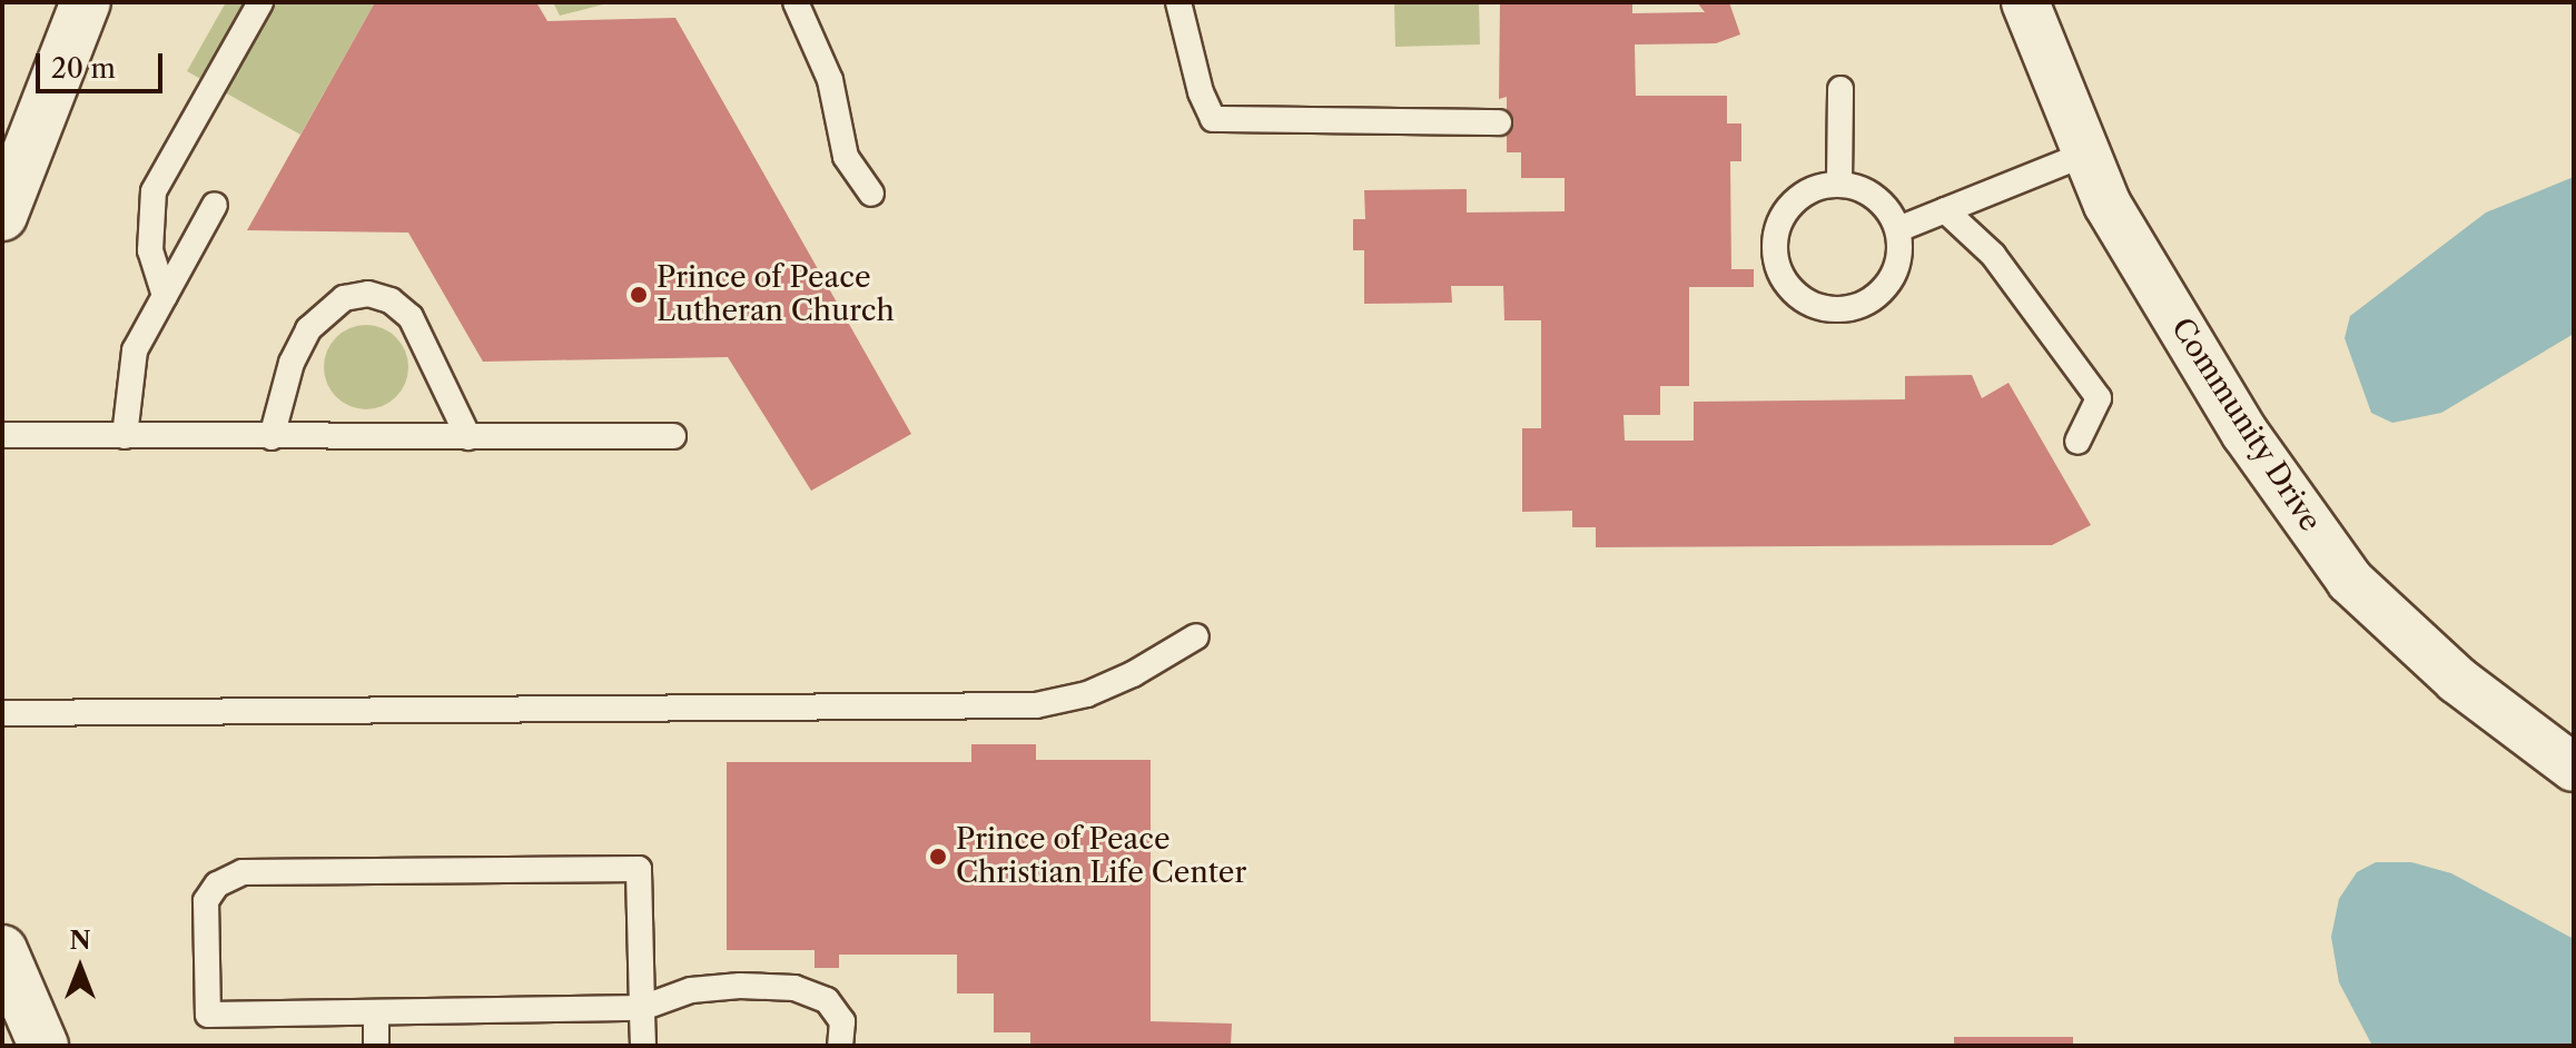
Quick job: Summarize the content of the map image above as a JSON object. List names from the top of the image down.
{
  "streets": {
    "street": ["Community Drive"]
  },
  "places": ["Prince of Peace Lutheran Church", "Prince of Peace Christian Life Center"],
  "scale_bar": "20 m",
  "north": "top"
}
